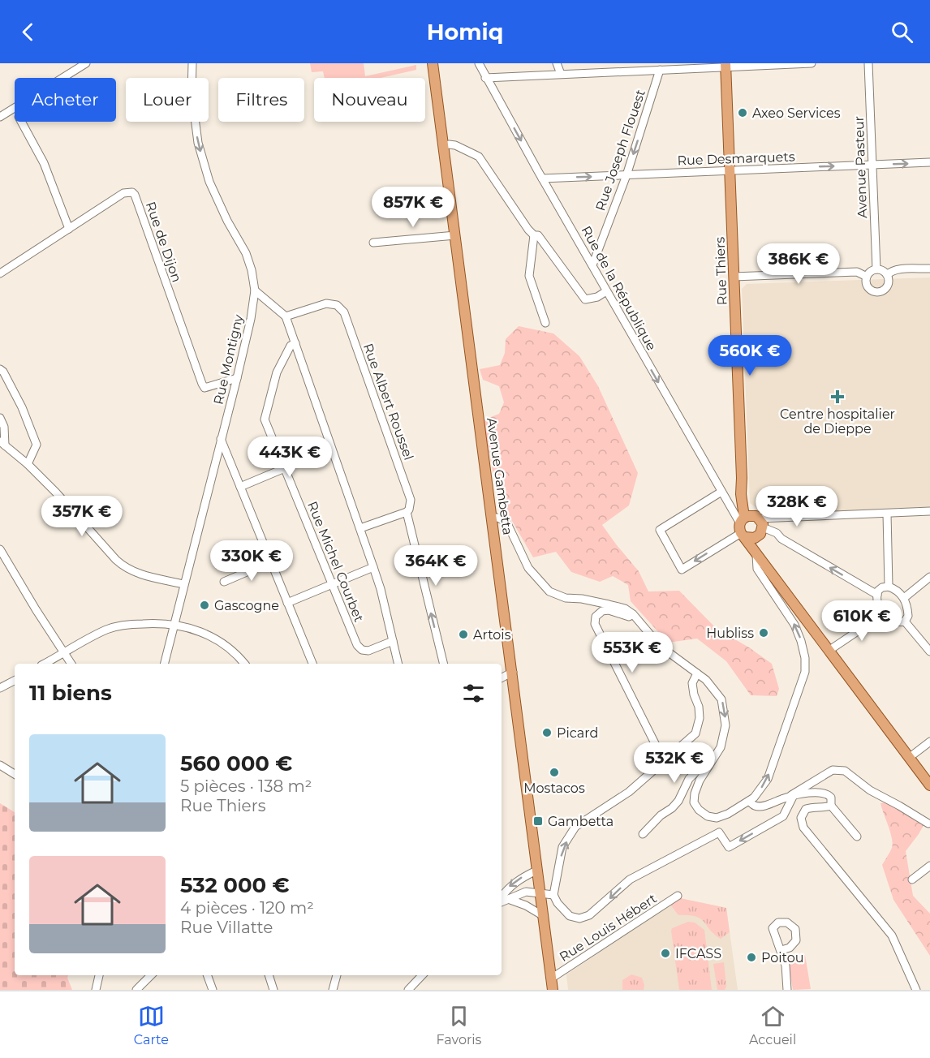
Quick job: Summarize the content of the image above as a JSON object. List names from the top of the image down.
{
  "streets": {
    "main road": ["Rue Thiers", "Avenue Gambetta"],
    "street": [
      "Rue Joseph Flouest",
      "Rue Desmarquets",
      "Avenue Pasteur",
      "Rue de Dijon",
      "Rue de la République",
      "Rue Montigny",
      "Rue Albert Roussel",
      "Rue Michel Courbet",
      "Rue Louis Hébert"
    ]
  },
  "crossings": [
    ["Rue Joseph Flouest", "Rue Desmarquets"],
    ["Rue Joseph Flouest", "Rue de la République"],
    ["Rue Desmarquets", "Avenue Pasteur"],
    ["Rue Desmarquets", "Rue Thiers"],
    ["Rue Desmarquets", "Rue de la République"],
    ["Rue de Dijon", "Rue Montigny"],
    ["Rue Thiers", "Rue de la République"],
    ["Avenue Gambetta", "Rue Louis Hébert"]
  ],
  "one_way": [
    "Rue Joseph Flouest",
    "Rue Desmarquets",
    "Rue de la République",
    "Rue Montigny"
  ],
  "places": {
    "other": [
      "Axeo Services",
      "Gascogne",
      "Hubliss",
      "Artois",
      "Picard",
      "Mostacos",
      "IFCASS",
      "Poitou"
    ],
    "health": ["Centre hospitalier de Dieppe"],
    "transit": ["Gambetta"]
  },
  "page": {
    "header": "Homiq",
    "chip": [
      "Acheter",
      "Louer",
      "Filtres",
      "Nouveau"
    ],
    "price": [
      "857K €",
      "386K €",
      "560K €",
      "443K €",
      "328K €",
      "357K €",
      "330K €",
      "364K €",
      "610K €",
      "553K €",
      "532K €"
    ],
    "heading": "11 biens",
    "list": [
      {
        "name": "560 000 €",
        "note": "5 pièces · 138 m² · Rue Thiers"
      },
      {
        "name": "532 000 €",
        "note": "4 pièces · 120 m² · Rue Villatte"
      }
    ],
    "tabs": ["Carte", "Favoris", "Accueil"]
  }
}
